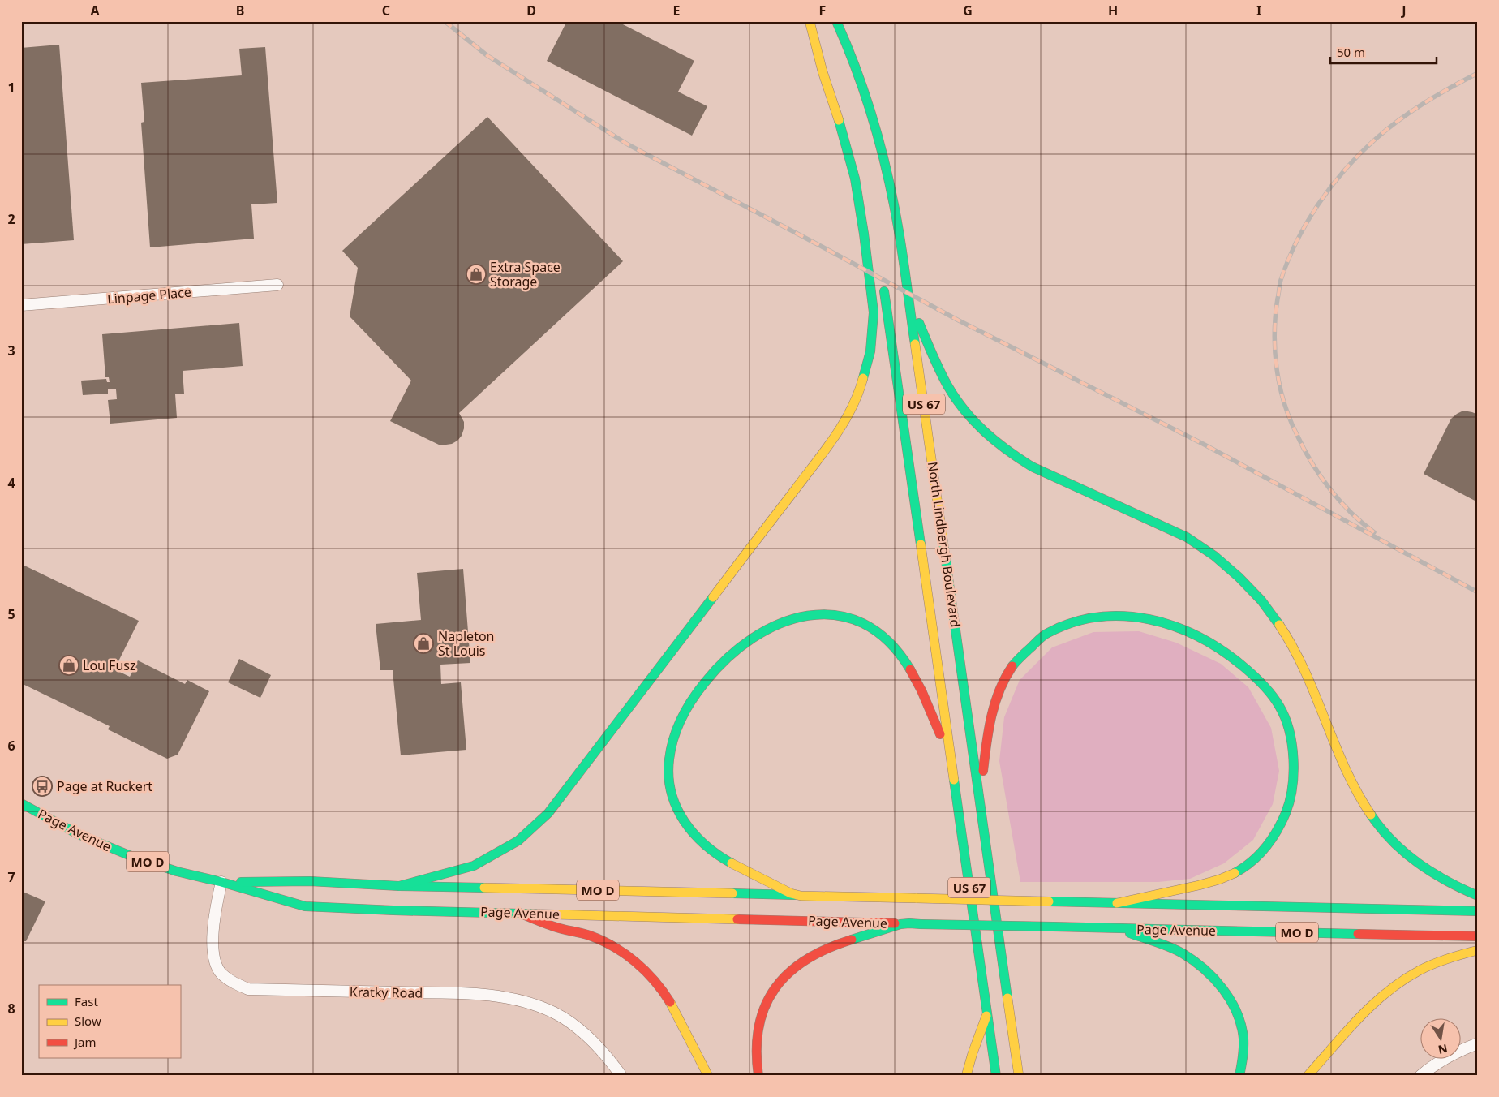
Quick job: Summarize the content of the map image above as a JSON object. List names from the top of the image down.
{
  "streets": {
    "main road": [
      "US 67",
      "North Lindbergh Boulevard",
      "Page Avenue",
      "MO D"
    ],
    "street": ["Linpage Place", "Kratky Road"]
  },
  "crossings": [
    ["Page Avenue", "Kratky Road"]
  ],
  "places": {
    "shop": ["Extra Space Storage", "Napleton St Louis", "Lou Fusz"],
    "bus stop": ["Page at Ruckert"]
  },
  "legend": ["Fast", "Slow", "Jam"],
  "scale_bar": "50 m",
  "north": "bottom",
  "grid": {
    "columns": [
      "A",
      "B",
      "C",
      "D",
      "E",
      "F",
      "G",
      "H",
      "I",
      "J"
    ],
    "rows": [
      "1",
      "2",
      "3",
      "4",
      "5",
      "6",
      "7",
      "8"
    ]
  }
}
